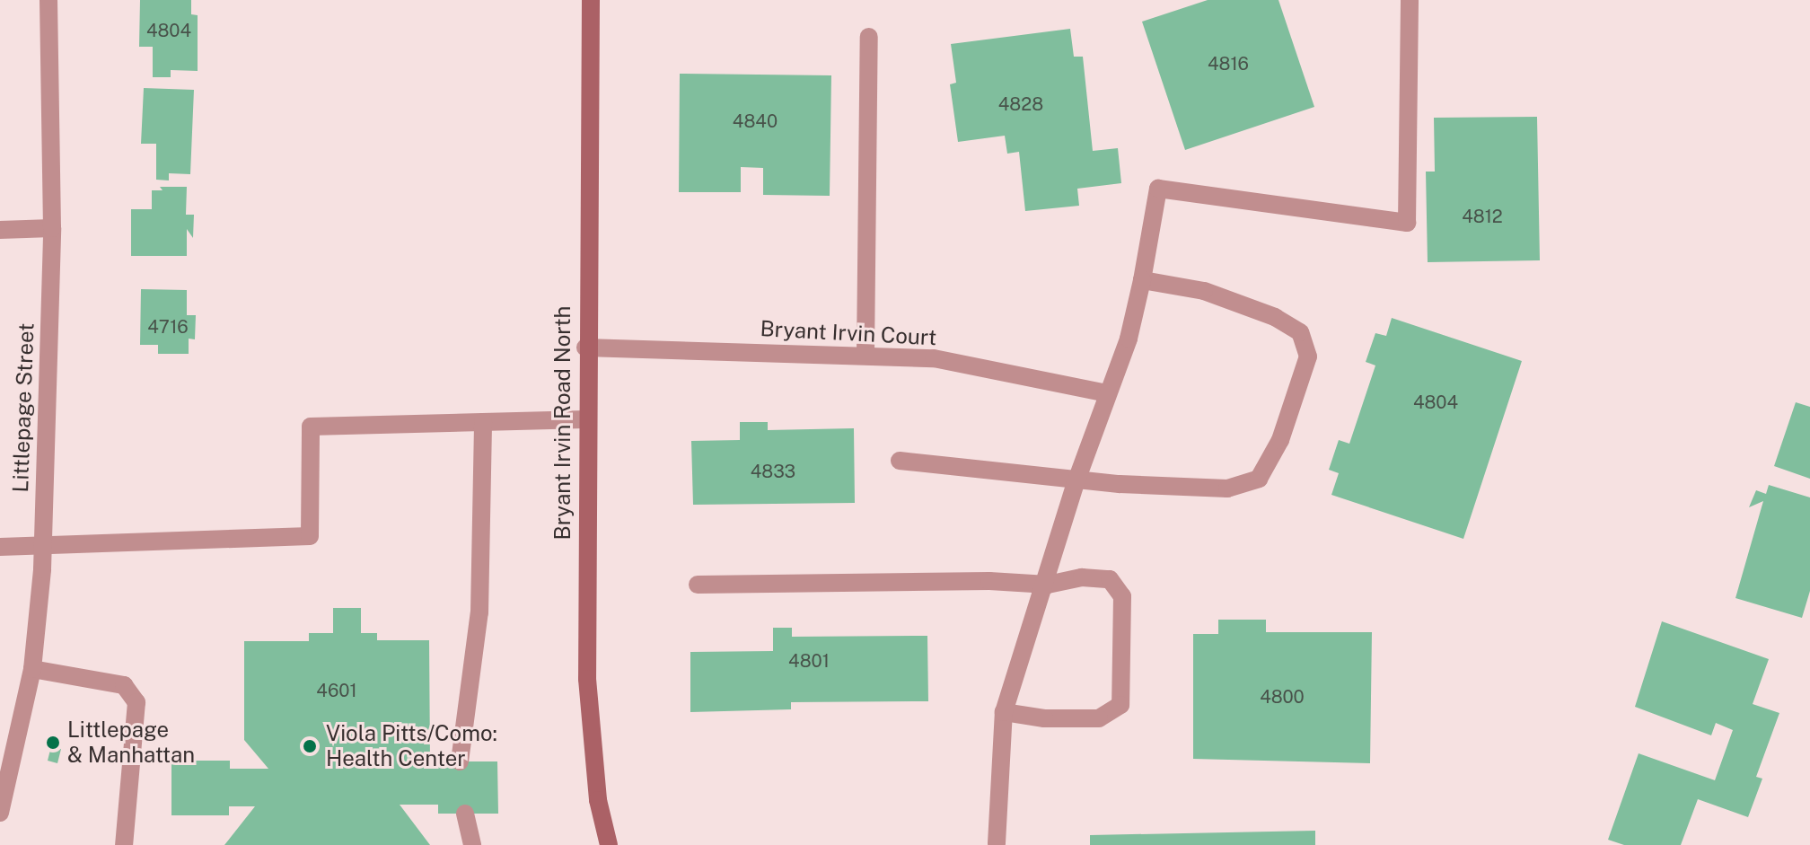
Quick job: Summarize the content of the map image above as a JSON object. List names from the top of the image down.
{
  "streets": {
    "main road": ["Bryant Irvin Road North"],
    "street": ["Bryant Irvin Court", "Littlepage Street"]
  },
  "crossings": [
    ["Bryant Irvin Court", "Bryant Irvin Road North"]
  ],
  "places": ["Littlepage & Manhattan", "Viola Pitts/Como: Health Center"],
  "house_numbers": [
    "4804",
    "4816",
    "4828",
    "4840",
    "4812",
    "4716",
    "4804",
    "4833",
    "4801",
    "4601",
    "4800"
  ]
}
